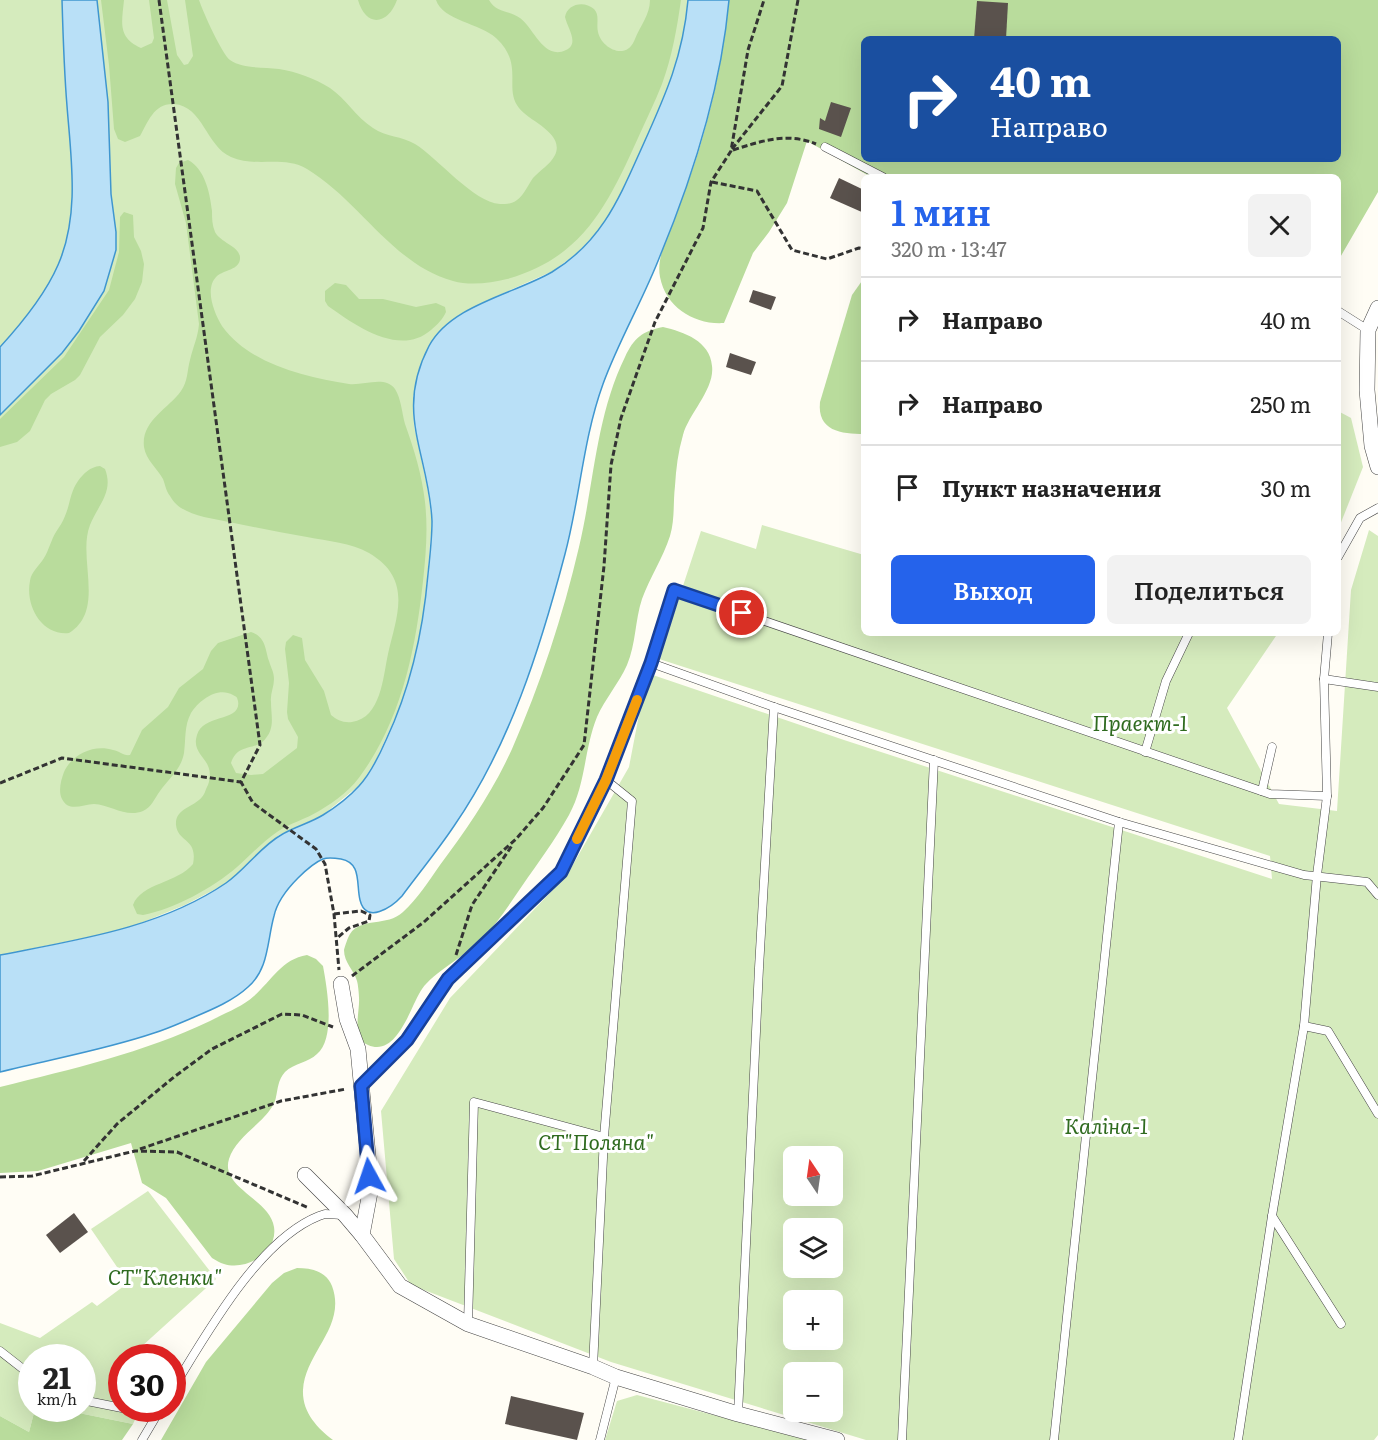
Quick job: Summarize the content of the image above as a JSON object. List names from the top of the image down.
{
  "parks": [
    "Праект-1",
    "Каліна-1",
    "СТ\"Поляна\"",
    "СТ\"Кленки\""
  ],
  "north": "top",
  "page": {
    "turn": ["40 m", "Направо"],
    "heading": ["1 мин", "320 m · 13:47"],
    "list": [
      {
        "name": "Направо",
        "value": "40 m"
      },
      {
        "name": "Направо",
        "value": "250 m"
      },
      {
        "name": "Пункт назначения",
        "value": "30 m"
      }
    ],
    "buttons": ["Выход", "Поделиться"],
    "map_buttons": ["+", "−"],
    "speed": "21 km/h",
    "limit": "30"
  }
}
